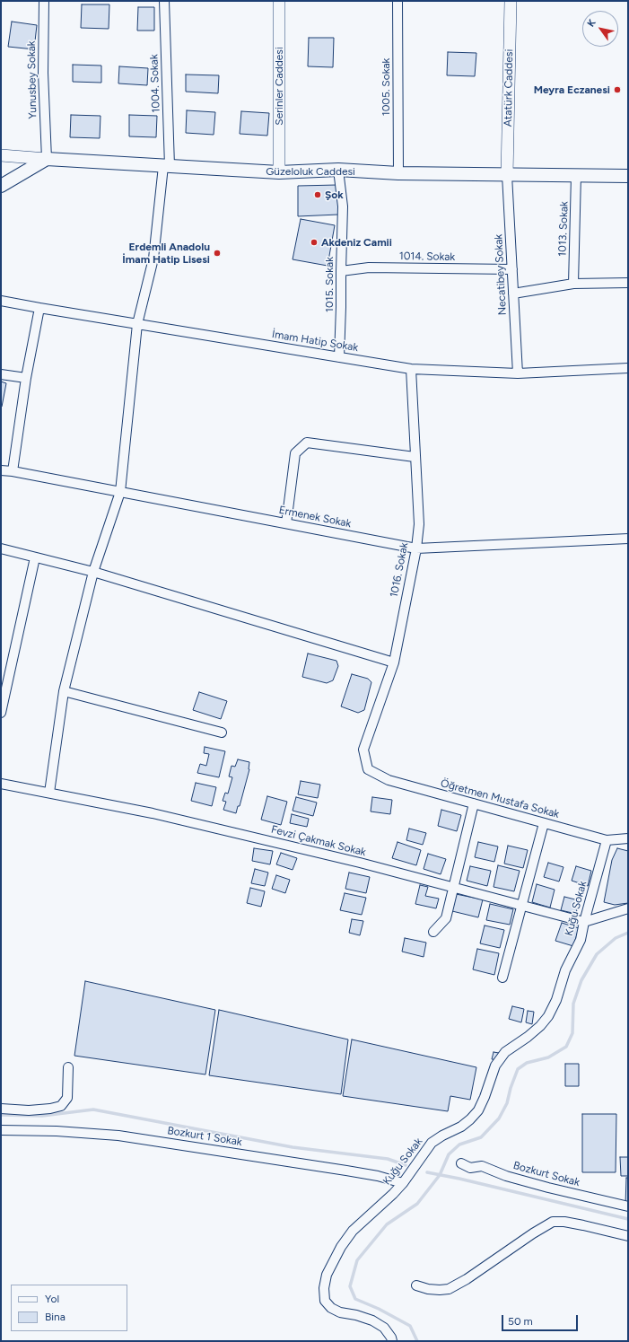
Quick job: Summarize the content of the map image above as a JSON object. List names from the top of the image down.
{
  "streets": {
    "main road": ["Güzeloluk Caddesi"],
    "street": [
      "Yunusbey Sokak",
      "1004. Sokak",
      "Serinler Caddesi",
      "1005. Sokak",
      "Atatürk Caddesi",
      "1013. Sokak",
      "1014. Sokak",
      "Necatibey Sokak",
      "1015. Sokak",
      "İmam Hatip Sokak",
      "Ermenek Sokak",
      "1016. Sokak",
      "Öğretmen Mustafa Sokak",
      "Fevzi Çakmak Sokak",
      "Kuğu Sokak",
      "Bozkurt 1 Sokak",
      "Bozkurt Sokak"
    ]
  },
  "crossings": [
    ["Yunusbey Sokak", "Güzeloluk Caddesi"],
    ["1004. Sokak", "Güzeloluk Caddesi"],
    ["1004. Sokak", "İmam Hatip Sokak"],
    ["1004. Sokak", "Ermenek Sokak"],
    ["1004. Sokak", "Fevzi Çakmak Sokak"],
    ["Serinler Caddesi", "Güzeloluk Caddesi"],
    ["1005. Sokak", "Güzeloluk Caddesi"],
    ["Atatürk Caddesi", "Güzeloluk Caddesi"],
    ["Atatürk Caddesi", "Necatibey Sokak"],
    ["Güzeloluk Caddesi", "1013. Sokak"],
    ["Güzeloluk Caddesi", "Necatibey Sokak"],
    ["Güzeloluk Caddesi", "1015. Sokak"],
    ["1014. Sokak", "Necatibey Sokak"],
    ["1014. Sokak", "1015. Sokak"],
    ["Necatibey Sokak", "İmam Hatip Sokak"],
    ["1015. Sokak", "İmam Hatip Sokak"],
    ["İmam Hatip Sokak", "1016. Sokak"],
    ["Ermenek Sokak", "1016. Sokak"],
    ["1016. Sokak", "Öğretmen Mustafa Sokak"],
    ["Öğretmen Mustafa Sokak", "Kuğu Sokak"],
    ["Fevzi Çakmak Sokak", "Kuğu Sokak"],
    ["Kuğu Sokak", "Bozkurt 1 Sokak"]
  ],
  "places": [
    "Meyra Eczanesi",
    "Şok",
    "Akdeniz Camii",
    "Erdemli Anadolu İmam Hatip Lisesi"
  ],
  "legend": ["Yol", "Bina"],
  "scale_bar": "50 m",
  "north": "top left"
}
